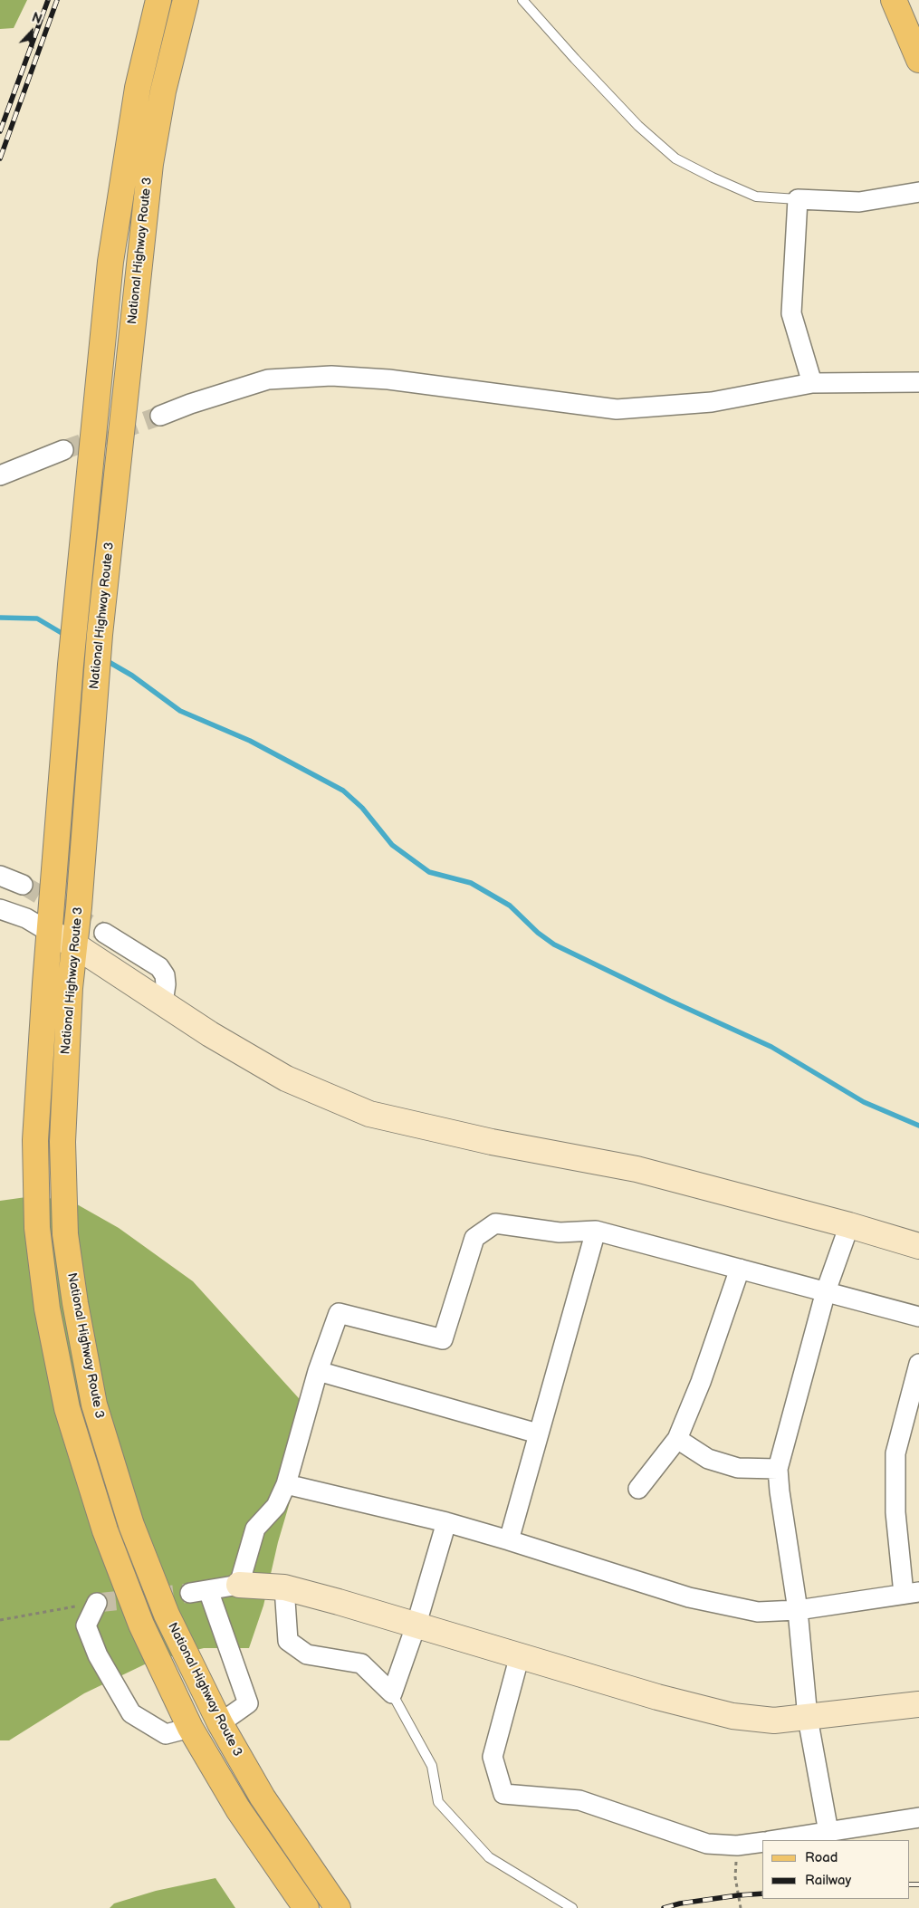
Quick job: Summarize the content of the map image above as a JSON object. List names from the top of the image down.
{
  "streets": {
    "main road": ["National Highway Route 3"]
  },
  "legend": ["Road", "Railway"],
  "north": "top"
}
